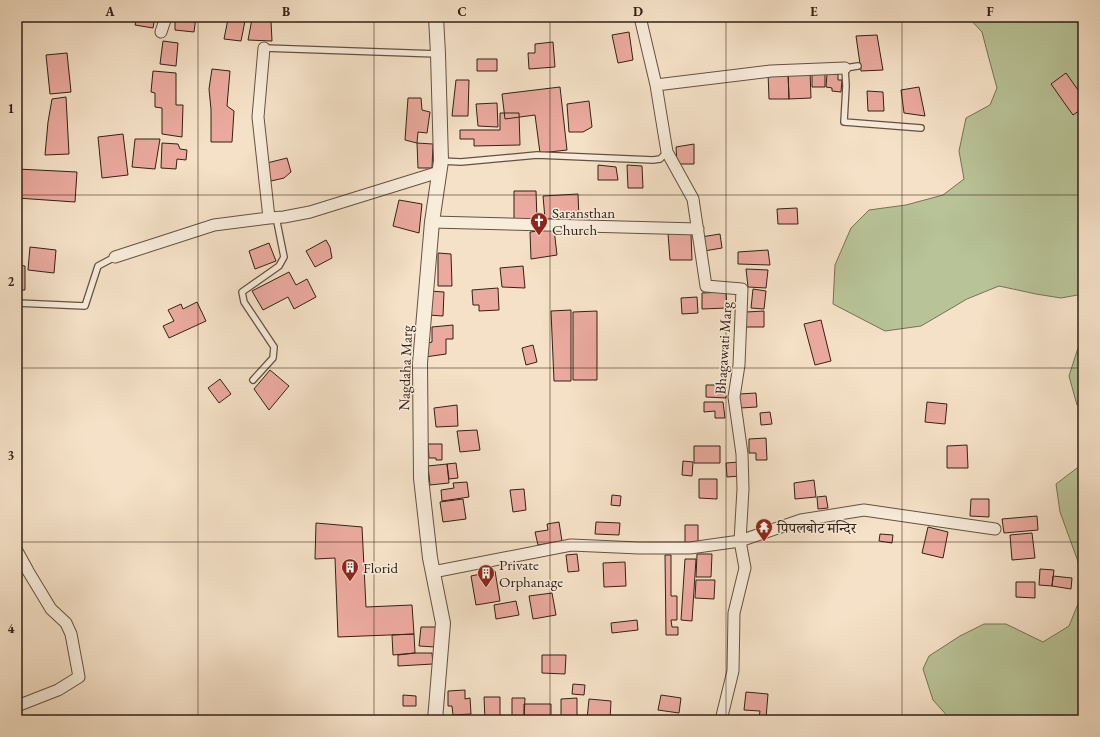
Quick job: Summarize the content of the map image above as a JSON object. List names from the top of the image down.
{
  "streets": {
    "street": ["Bhagawati Marg", "Nagdaha Marg"]
  },
  "places": {
    "church": ["Saransthan Church"],
    "temple": ["पिपलबोट मन्दिर"],
    "building": ["Florid", "Private Orphanage"]
  },
  "grid": {
    "columns": [
      "A",
      "B",
      "C",
      "D",
      "E",
      "F"
    ],
    "rows": [
      "1",
      "2",
      "3",
      "4"
    ]
  }
}
